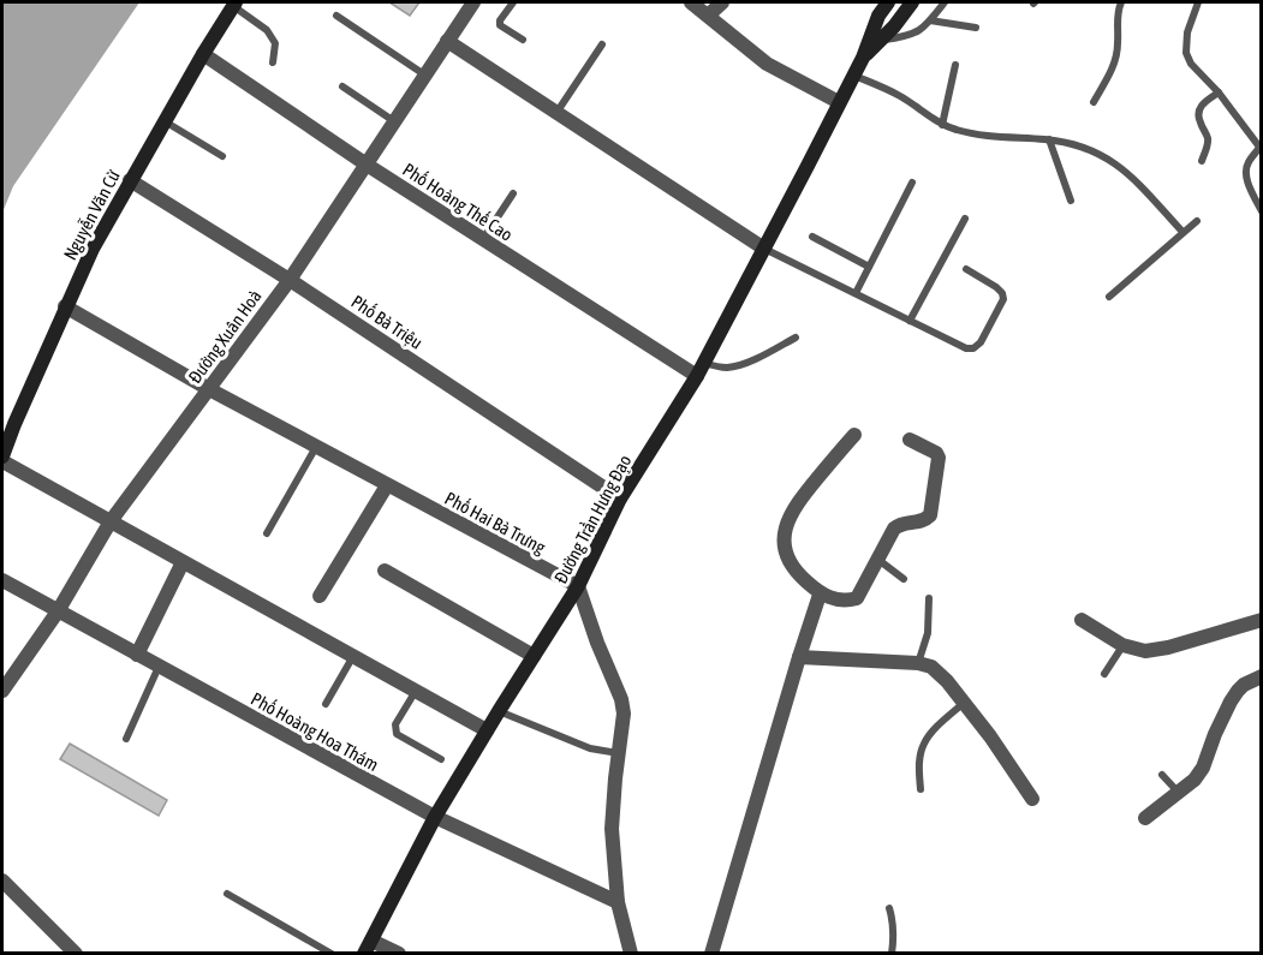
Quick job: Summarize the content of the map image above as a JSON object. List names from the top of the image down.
{
  "streets": {
    "street": [
      "Phố Hoàng Thế Cao",
      "Nguyễn Văn Cừ",
      "Phố Bà Triệu",
      "Đường Xuân Hoà",
      "Đường Trần Hưng Đạo",
      "Phố Hai Bà Trưng",
      "Phố Hoàng Hoa Thám"
    ]
  },
  "crossings": [
    ["Phố Hoàng Thế Cao", "Nguyễn Văn Cừ"],
    ["Phố Hoàng Thế Cao", "Đường Xuân Hoà"],
    ["Phố Hoàng Thế Cao", "Đường Trần Hưng Đạo"],
    ["Nguyễn Văn Cừ", "Phố Bà Triệu"],
    ["Nguyễn Văn Cừ", "Phố Hai Bà Trưng"],
    ["Phố Bà Triệu", "Đường Xuân Hoà"],
    ["Phố Bà Triệu", "Đường Trần Hưng Đạo"],
    ["Đường Xuân Hoà", "Phố Hai Bà Trưng"],
    ["Đường Xuân Hoà", "Phố Hoàng Hoa Thám"],
    ["Đường Trần Hưng Đạo", "Phố Hai Bà Trưng"],
    ["Đường Trần Hưng Đạo", "Phố Hoàng Hoa Thám"]
  ]
}
